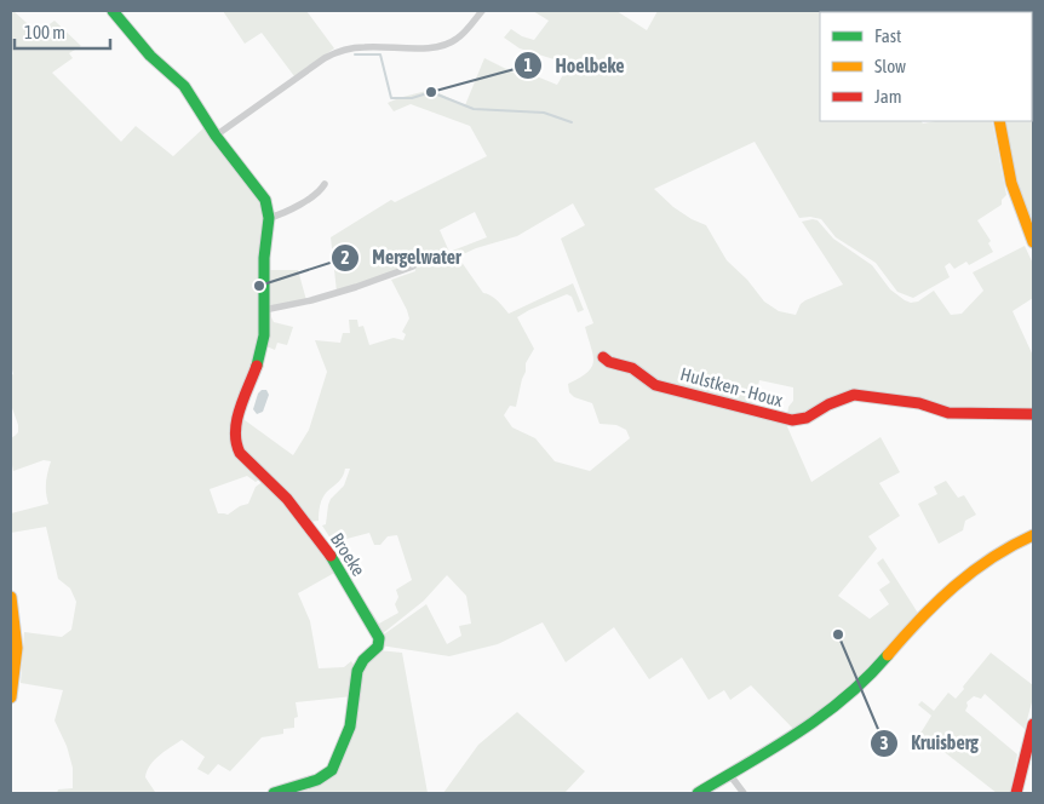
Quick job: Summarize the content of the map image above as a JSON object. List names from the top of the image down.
{
  "streets": {
    "street": ["Hulstken - Houx", "Broeke"]
  },
  "places": ["Hoelbeke", "Mergelwater", "Kruisberg"],
  "legend": ["Fast", "Slow", "Jam"],
  "scale_bar": "100 m"
}
